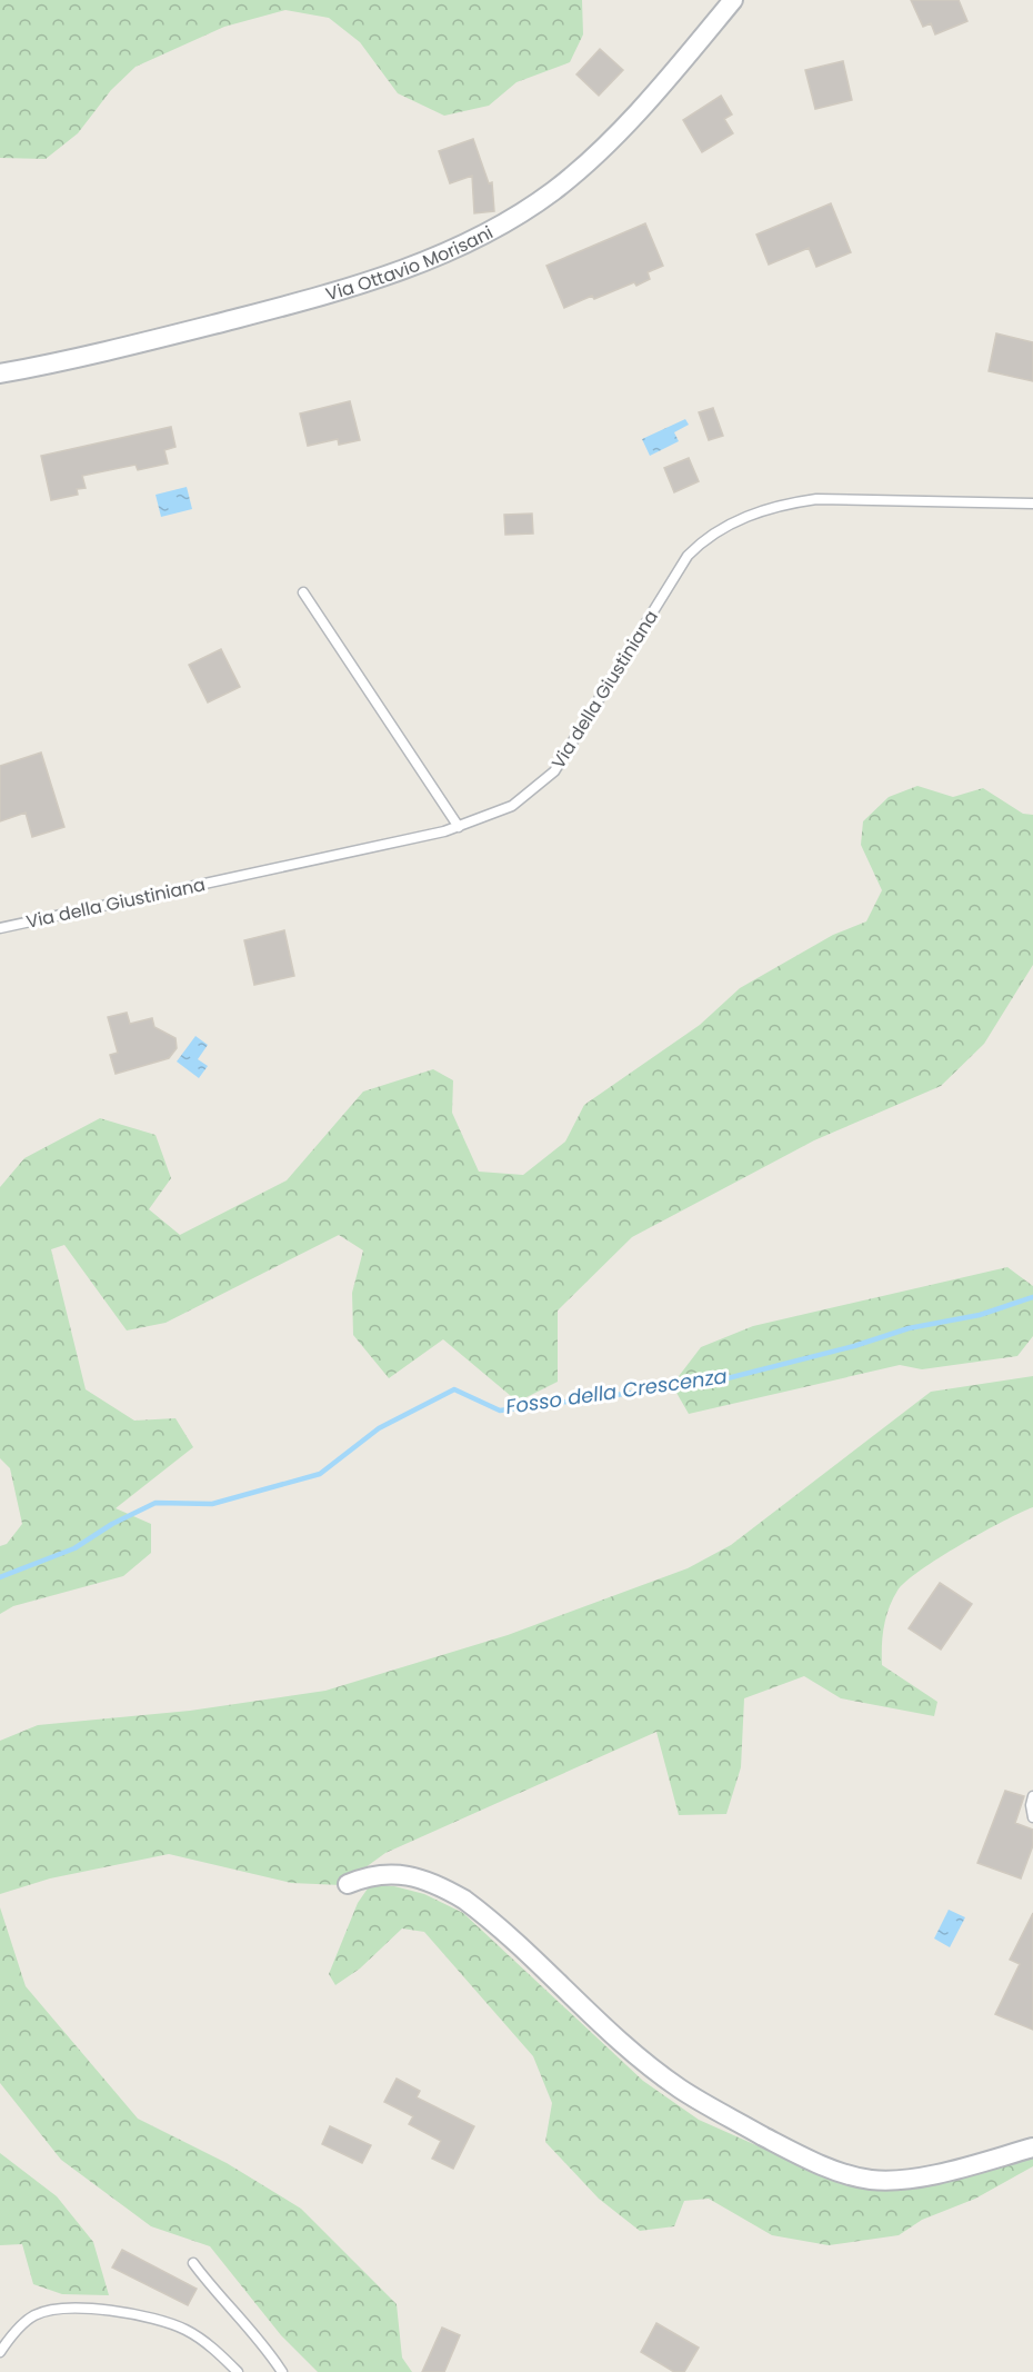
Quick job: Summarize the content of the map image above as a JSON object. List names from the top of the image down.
{
  "streets": {
    "street": ["Via Ottavio Morisani"],
    "lane": ["Via della Giustiniana"]
  },
  "water": ["Fosso della Crescenza"]
}
